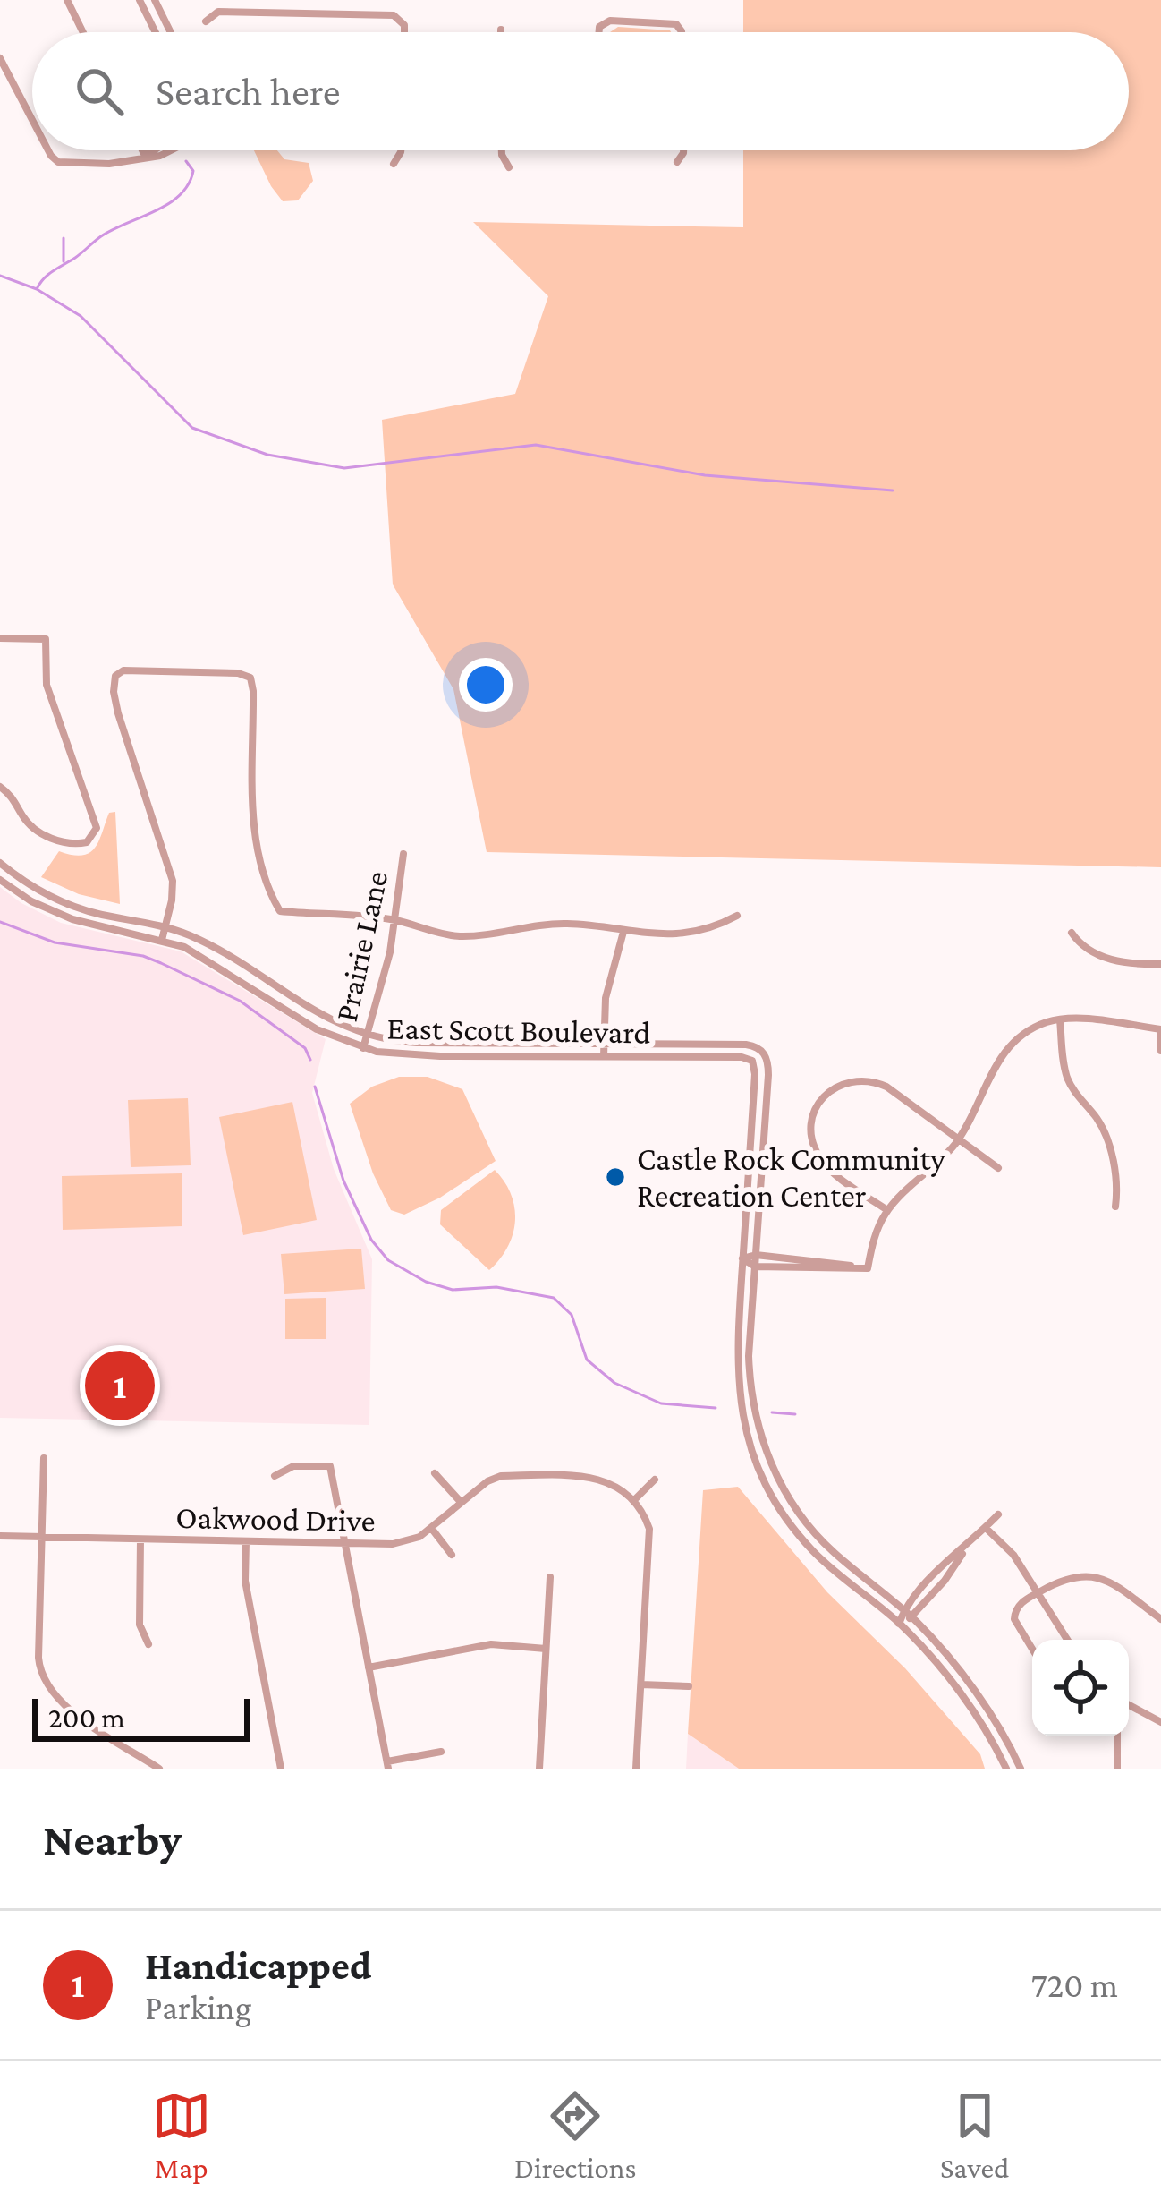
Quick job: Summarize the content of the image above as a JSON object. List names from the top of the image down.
{
  "streets": {
    "street": ["Prairie Lane", "East Scott Boulevard", "Oakwood Drive"]
  },
  "crossings": [
    ["Prairie Lane", "East Scott Boulevard"]
  ],
  "places": ["Castle Rock Community Recreation Center"],
  "scale_bar": "200 m",
  "page": {
    "search": "Search here",
    "pins": "1",
    "scale": "200 m",
    "heading": "Nearby",
    "list": [
      {
        "mark": "1",
        "name": "Handicapped",
        "note": "Parking",
        "value": "720 m"
      }
    ],
    "nav": ["Map", "Directions", "Saved"]
  }
}
